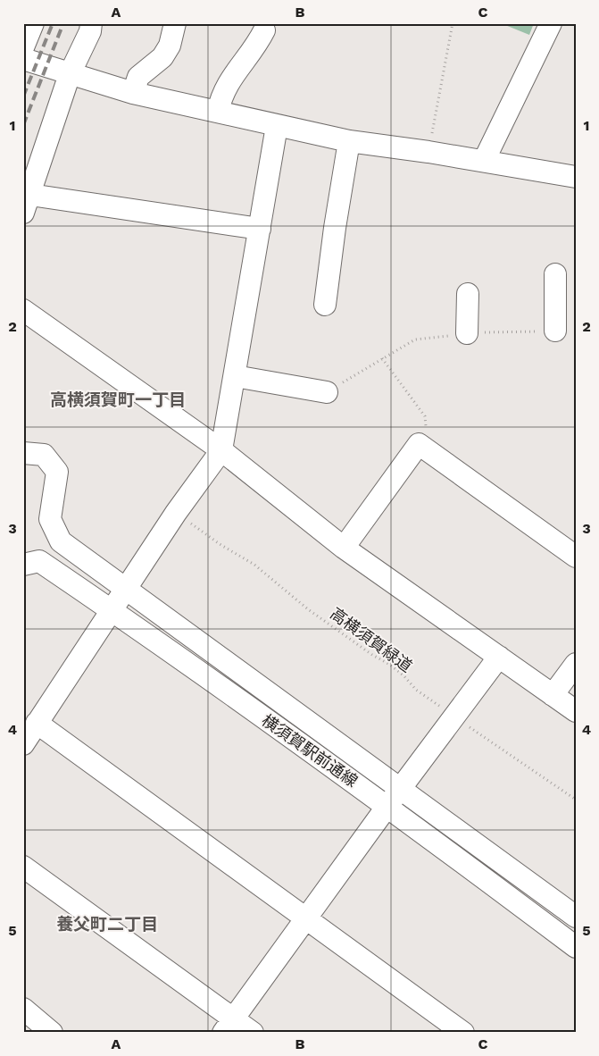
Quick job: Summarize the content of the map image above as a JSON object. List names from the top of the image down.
{
  "streets": {
    "street": ["横須賀駅前通線"],
    "path": ["高横須賀緑道"]
  },
  "districts": ["高横須賀町一丁目", "養父町二丁目"],
  "grid": {
    "columns": ["A", "B", "C"],
    "rows": [
      "1",
      "2",
      "3",
      "4",
      "5"
    ]
  }
}
